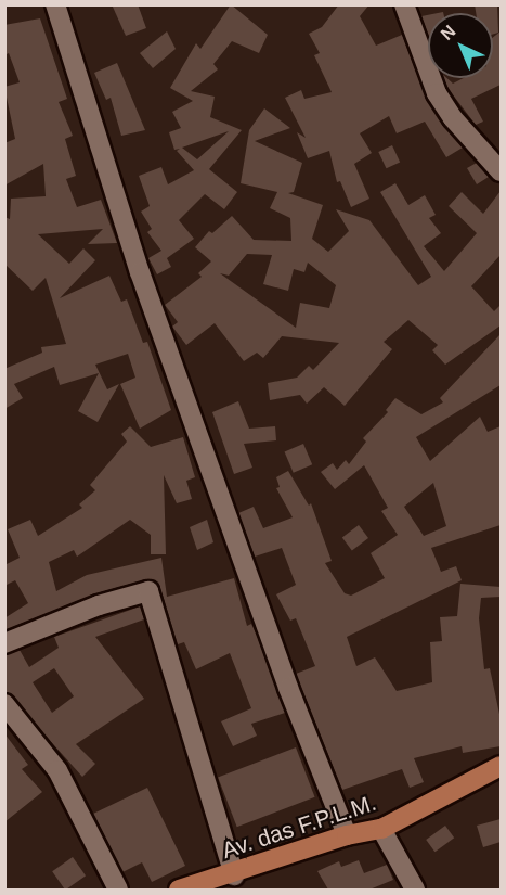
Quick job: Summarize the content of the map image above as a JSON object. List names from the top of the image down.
{
  "streets": {
    "main road": ["Av. das F.P.L.M."]
  },
  "north": "top left"
}
